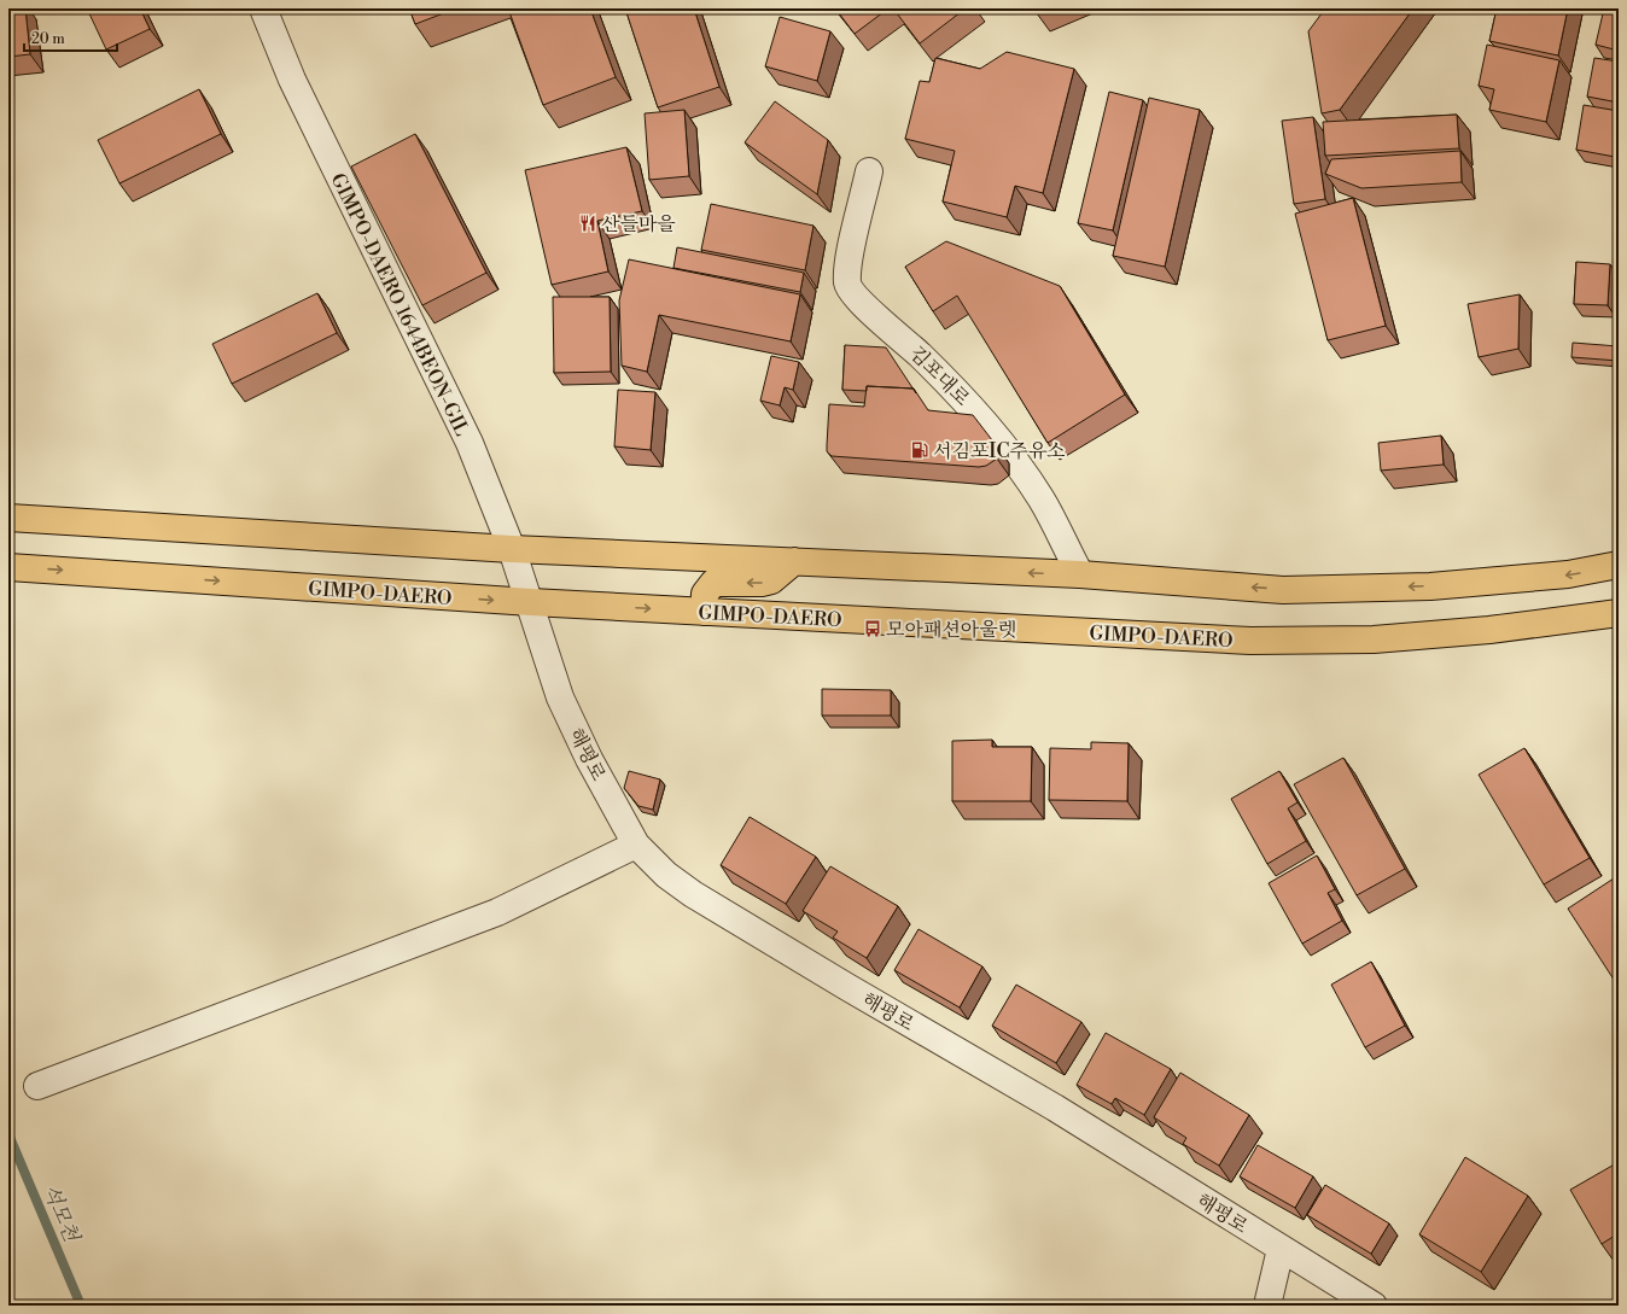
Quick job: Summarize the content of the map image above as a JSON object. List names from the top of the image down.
{
  "streets": {
    "main road": ["GIMPO-DAERO"],
    "lane": ["GIMPO-DAERO 1644BEON-GIL", "김포대로", "해평로"]
  },
  "crossings": [
    ["GIMPO-DAERO 1644BEON-GIL", "GIMPO-DAERO"],
    ["GIMPO-DAERO 1644BEON-GIL", "해평로"],
    ["GIMPO-DAERO", "해평로"]
  ],
  "water": ["석모천"],
  "places": {
    "restaurant": ["산들마을"],
    "fuel station": ["서김포IC주유소"],
    "bus stop": ["모아패션아울렛"]
  },
  "scale_bar": "20 m"
}
